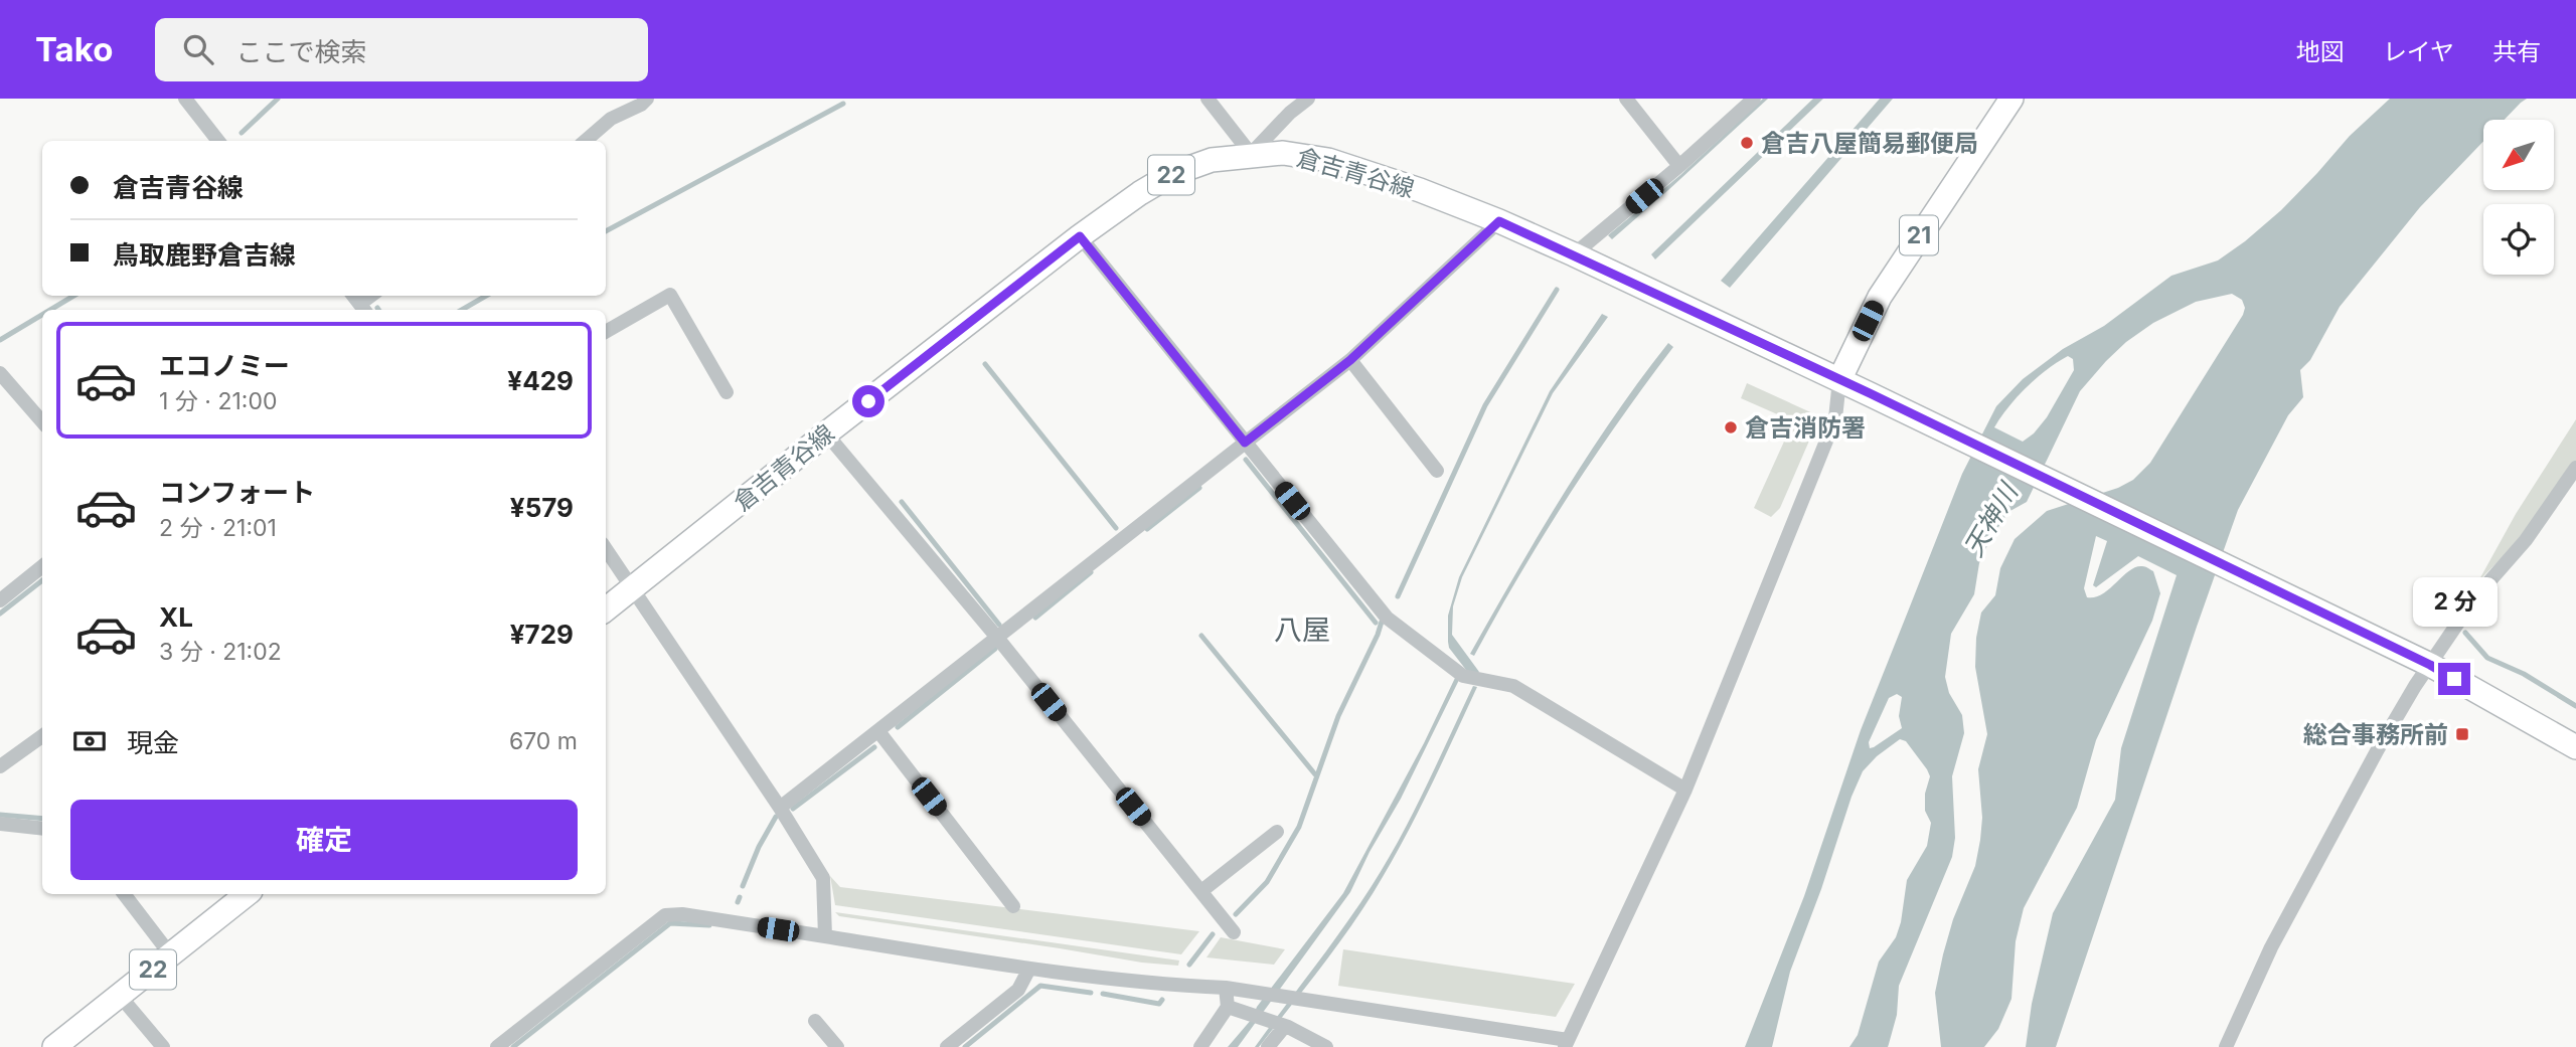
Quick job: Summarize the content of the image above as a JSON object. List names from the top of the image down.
{
  "streets": {
    "main road": ["倉吉青谷線", "22", "21"]
  },
  "crossings": [
    ["倉吉青谷線", "21"]
  ],
  "districts": ["八屋"],
  "water": ["天神川"],
  "places": {
    "other": ["倉吉八屋簡易郵便局", "倉吉消防署"],
    "transit": ["総合事務所前"]
  },
  "north": "bottom left",
  "page": {
    "header": "Tako",
    "search": "ここで検索",
    "nav": ["地図", "レイヤ", "共有"],
    "banner": ["倉吉青谷線", "鳥取鹿野倉吉線"],
    "list": [
      {
        "name": "エコノミー",
        "note": "1 分 · 21:00",
        "value": "¥429"
      },
      {
        "name": "コンフォート",
        "note": "2 分 · 21:01",
        "value": "¥579"
      },
      {
        "name": "XL",
        "note": "3 分 · 21:02",
        "value": "¥729"
      }
    ],
    "bubble": "2 分",
    "pay": ["現金", "670 m"],
    "buttons": "確定"
  }
}
